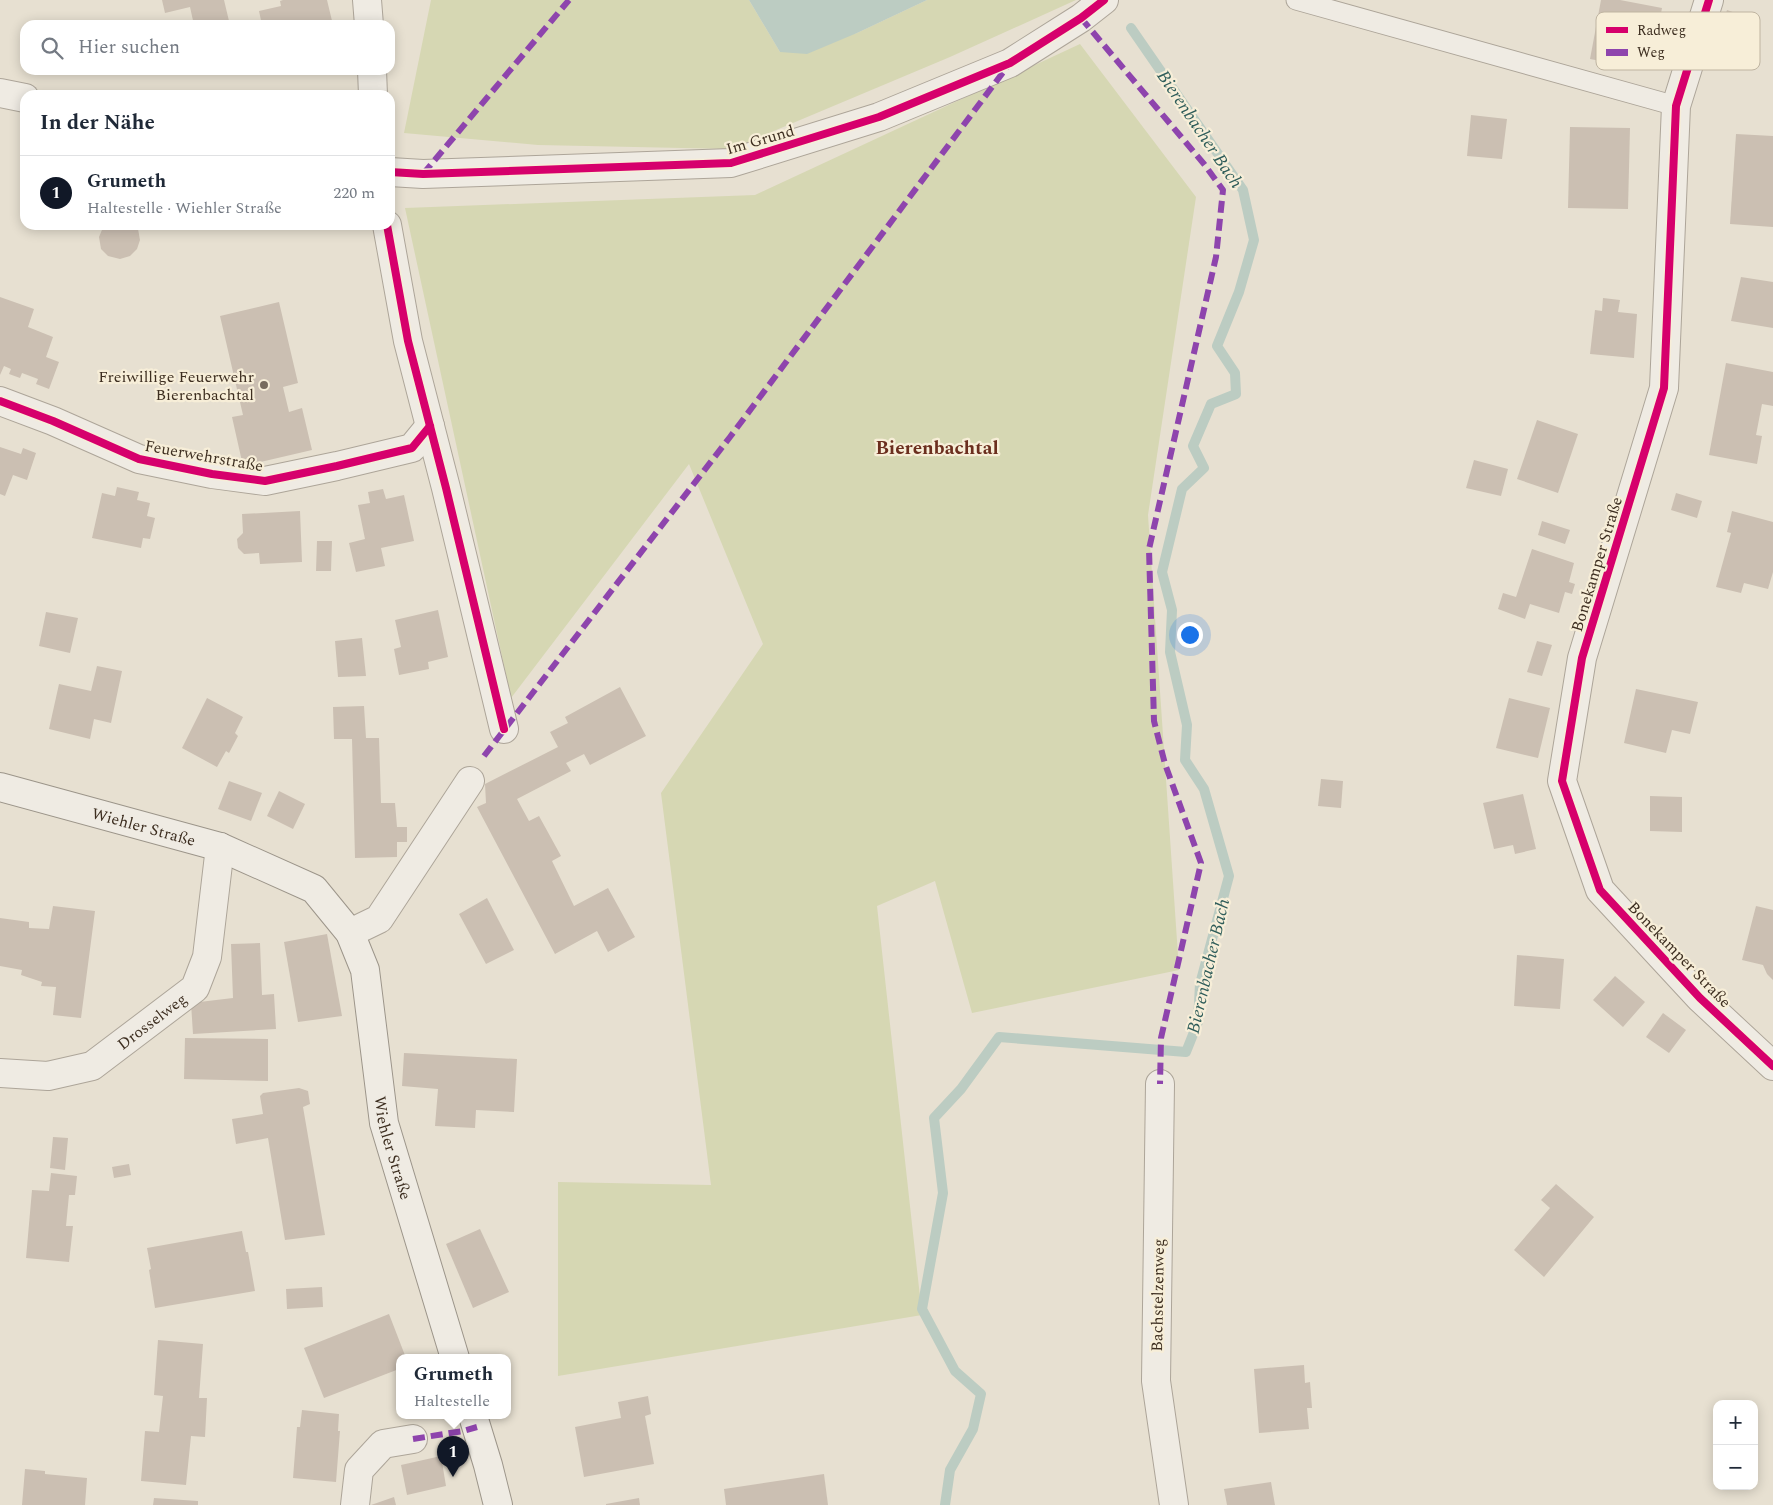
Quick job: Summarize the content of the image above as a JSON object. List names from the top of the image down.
{
  "streets": {
    "street": [
      "Im Grund",
      "Feuerwehrstraße",
      "Bonekamper Straße",
      "Wiehler Straße",
      "Drosselweg",
      "Bachstelzenweg"
    ]
  },
  "crossings": [
    ["Wiehler Straße", "Drosselweg"]
  ],
  "districts": ["Bierenbachtal"],
  "water": ["Bierenbacher Bach"],
  "places": ["Freiwillige Feuerwehr Bierenbachtal"],
  "legend": ["Radweg", "Weg"],
  "page": {
    "search": "Hier suchen",
    "heading": "In der Nähe",
    "list": [
      {
        "mark": "1",
        "name": "Grumeth",
        "note": "Haltestelle · Wiehler Straße",
        "value": "220 m"
      }
    ],
    "popup": ["Grumeth", "Haltestelle"],
    "map_buttons": ["+", "−"],
    "pins": "1"
  }
}
